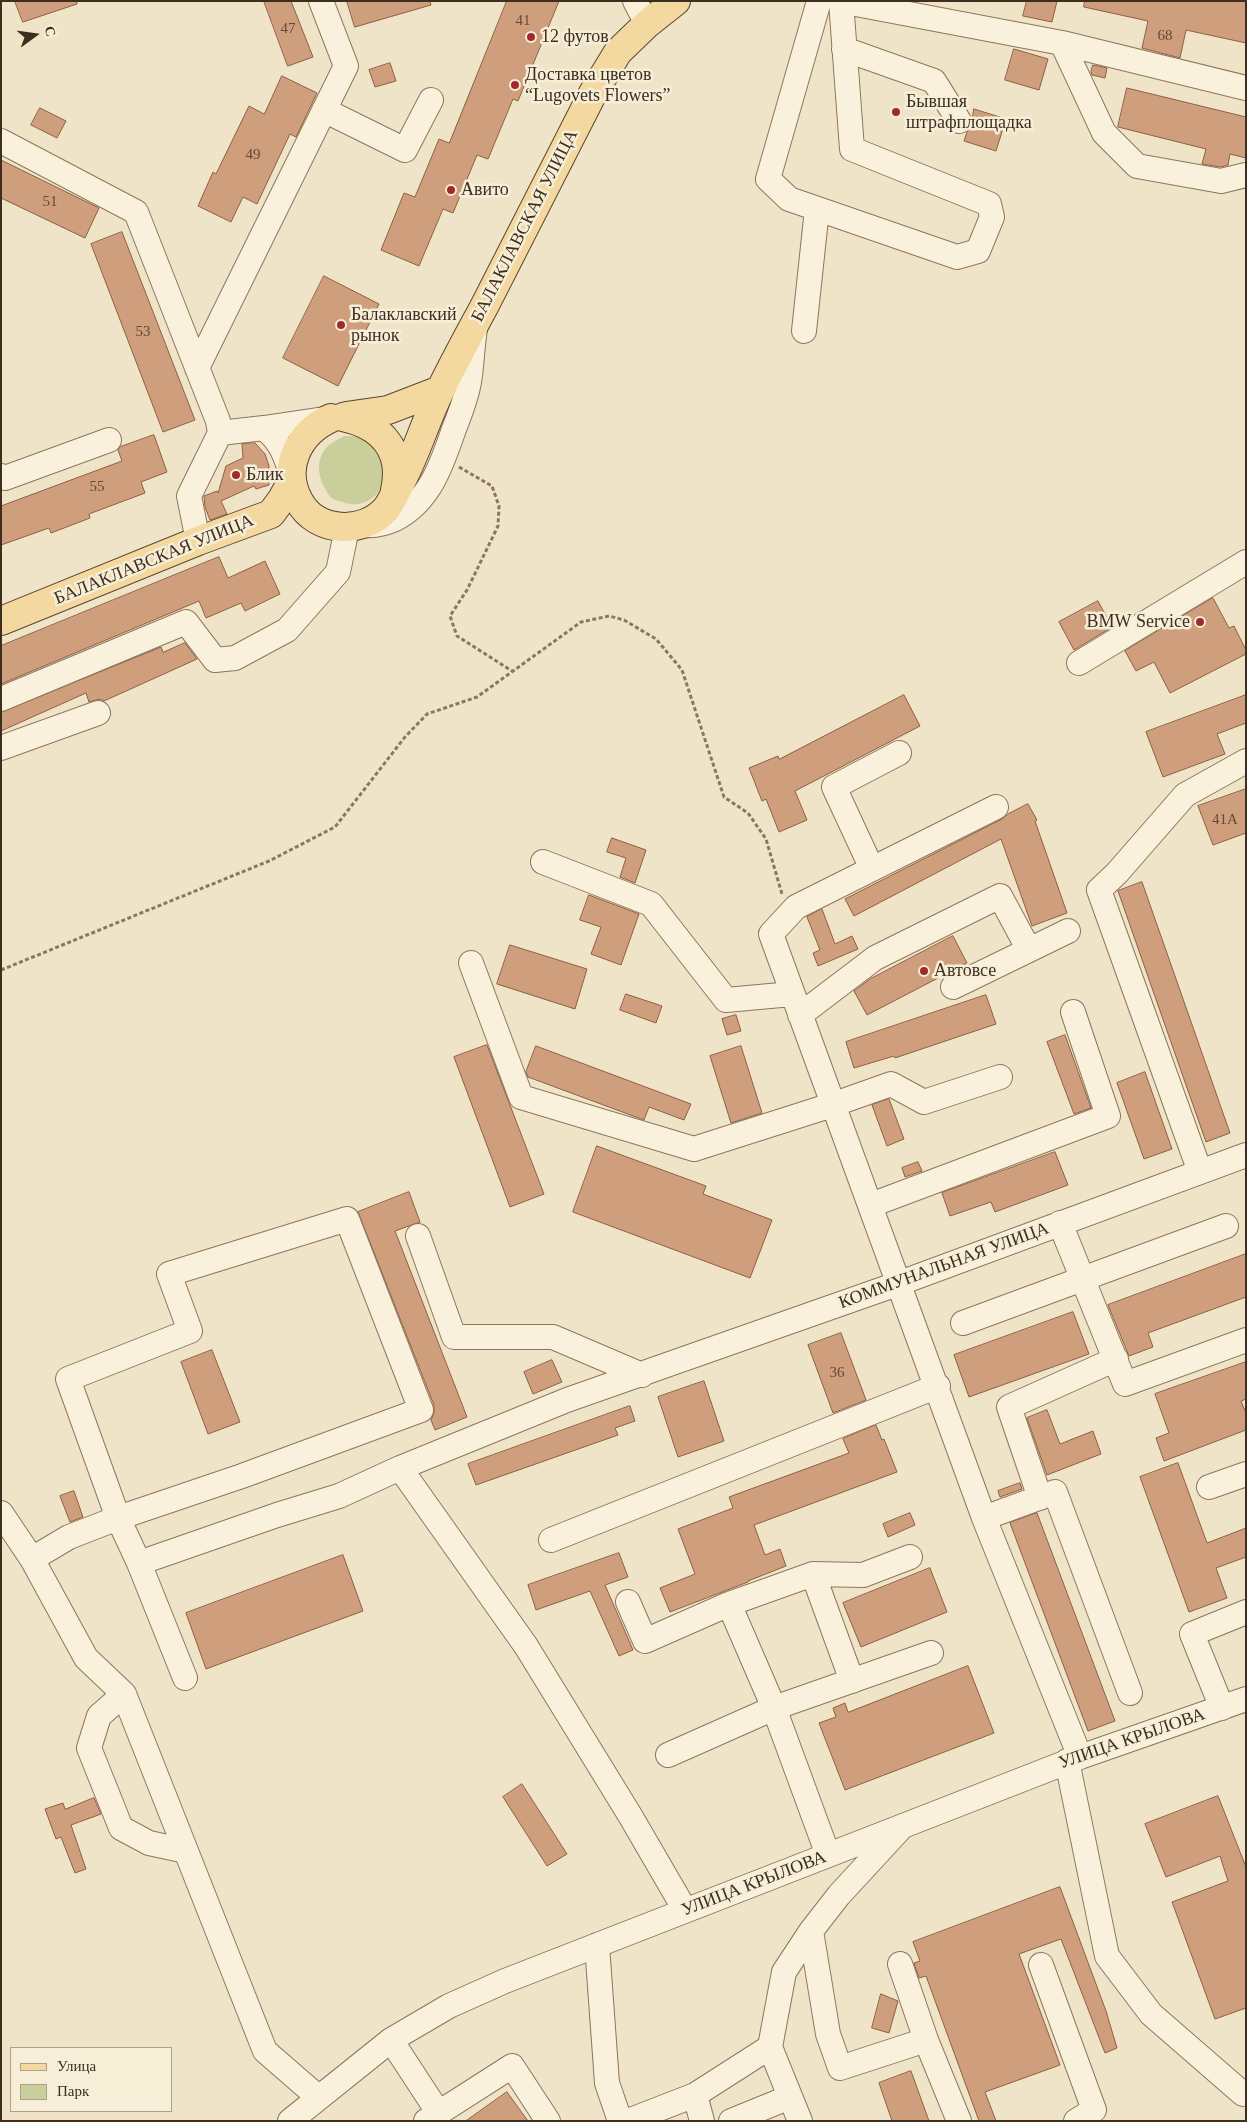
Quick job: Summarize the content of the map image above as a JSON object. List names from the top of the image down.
{
  "streets": {
    "main road": ["БАЛАКЛАВСКАЯ УЛИЦА"],
    "street": ["КОММУНАЛЬНАЯ УЛИЦА", "УЛИЦА КРЫЛОВА"]
  },
  "places": [
    "12 футов",
    "Доставка цветов “Lugovets Flowers”",
    "Бывшая штрафплощадка",
    "Авито",
    "Балаклавский рынок",
    "Блик",
    "BMW Service",
    "Автовсе"
  ],
  "house_numbers": [
    "41",
    "47",
    "68",
    "49",
    "51",
    "53",
    "55",
    "41А",
    "36"
  ],
  "legend": ["Улица", "Парк"],
  "north": "right"
}
